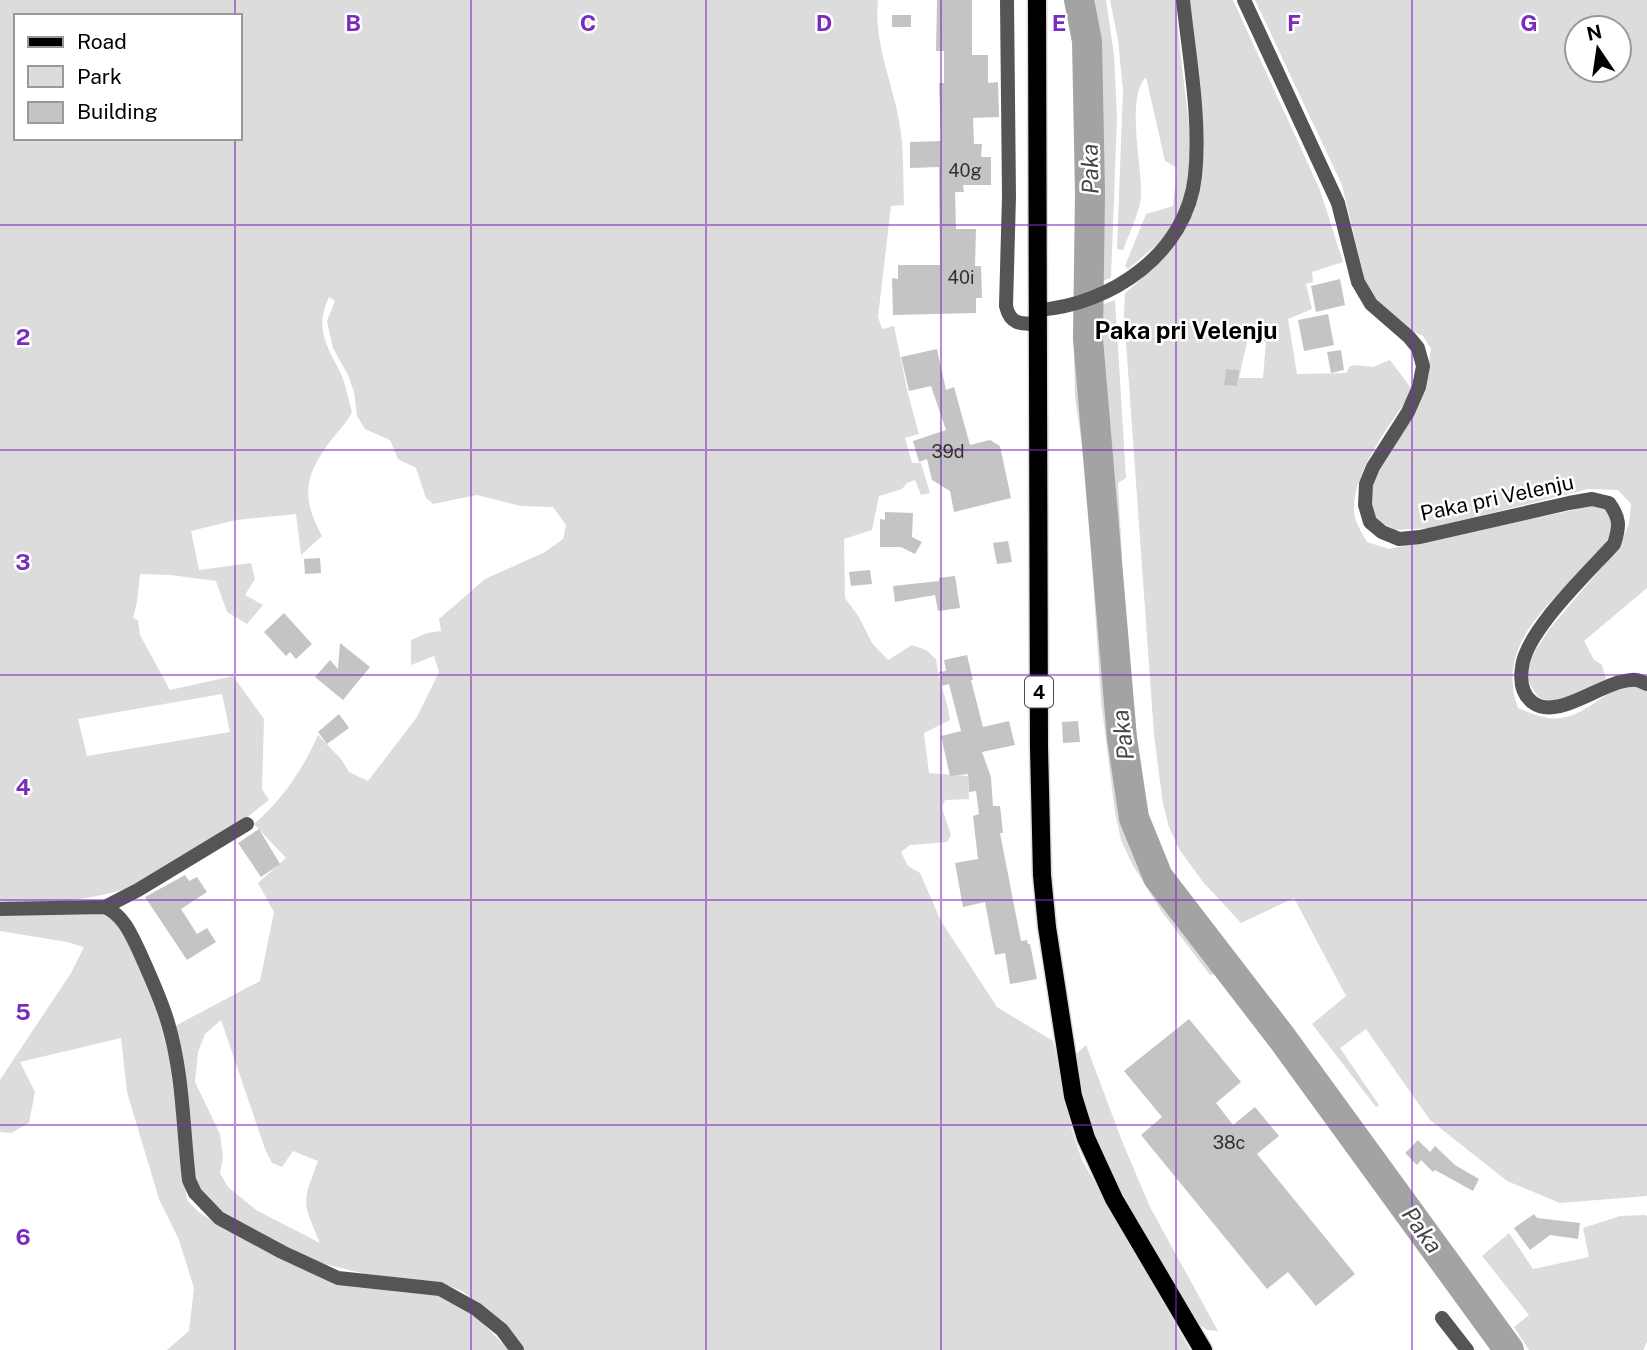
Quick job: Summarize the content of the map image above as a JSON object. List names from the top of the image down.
{
  "streets": {
    "main road": ["4"],
    "street": ["Paka pri Velenju"]
  },
  "districts": ["Paka pri Velenju"],
  "water": ["Paka"],
  "house_numbers": [
    "40g",
    "40i",
    "39d",
    "38c"
  ],
  "legend": ["Road", "Park", "Building"],
  "north": "top",
  "grid": {
    "columns": [
      "B",
      "C",
      "D",
      "E",
      "F",
      "G"
    ],
    "rows": [
      "2",
      "3",
      "4",
      "5",
      "6"
    ]
  }
}
